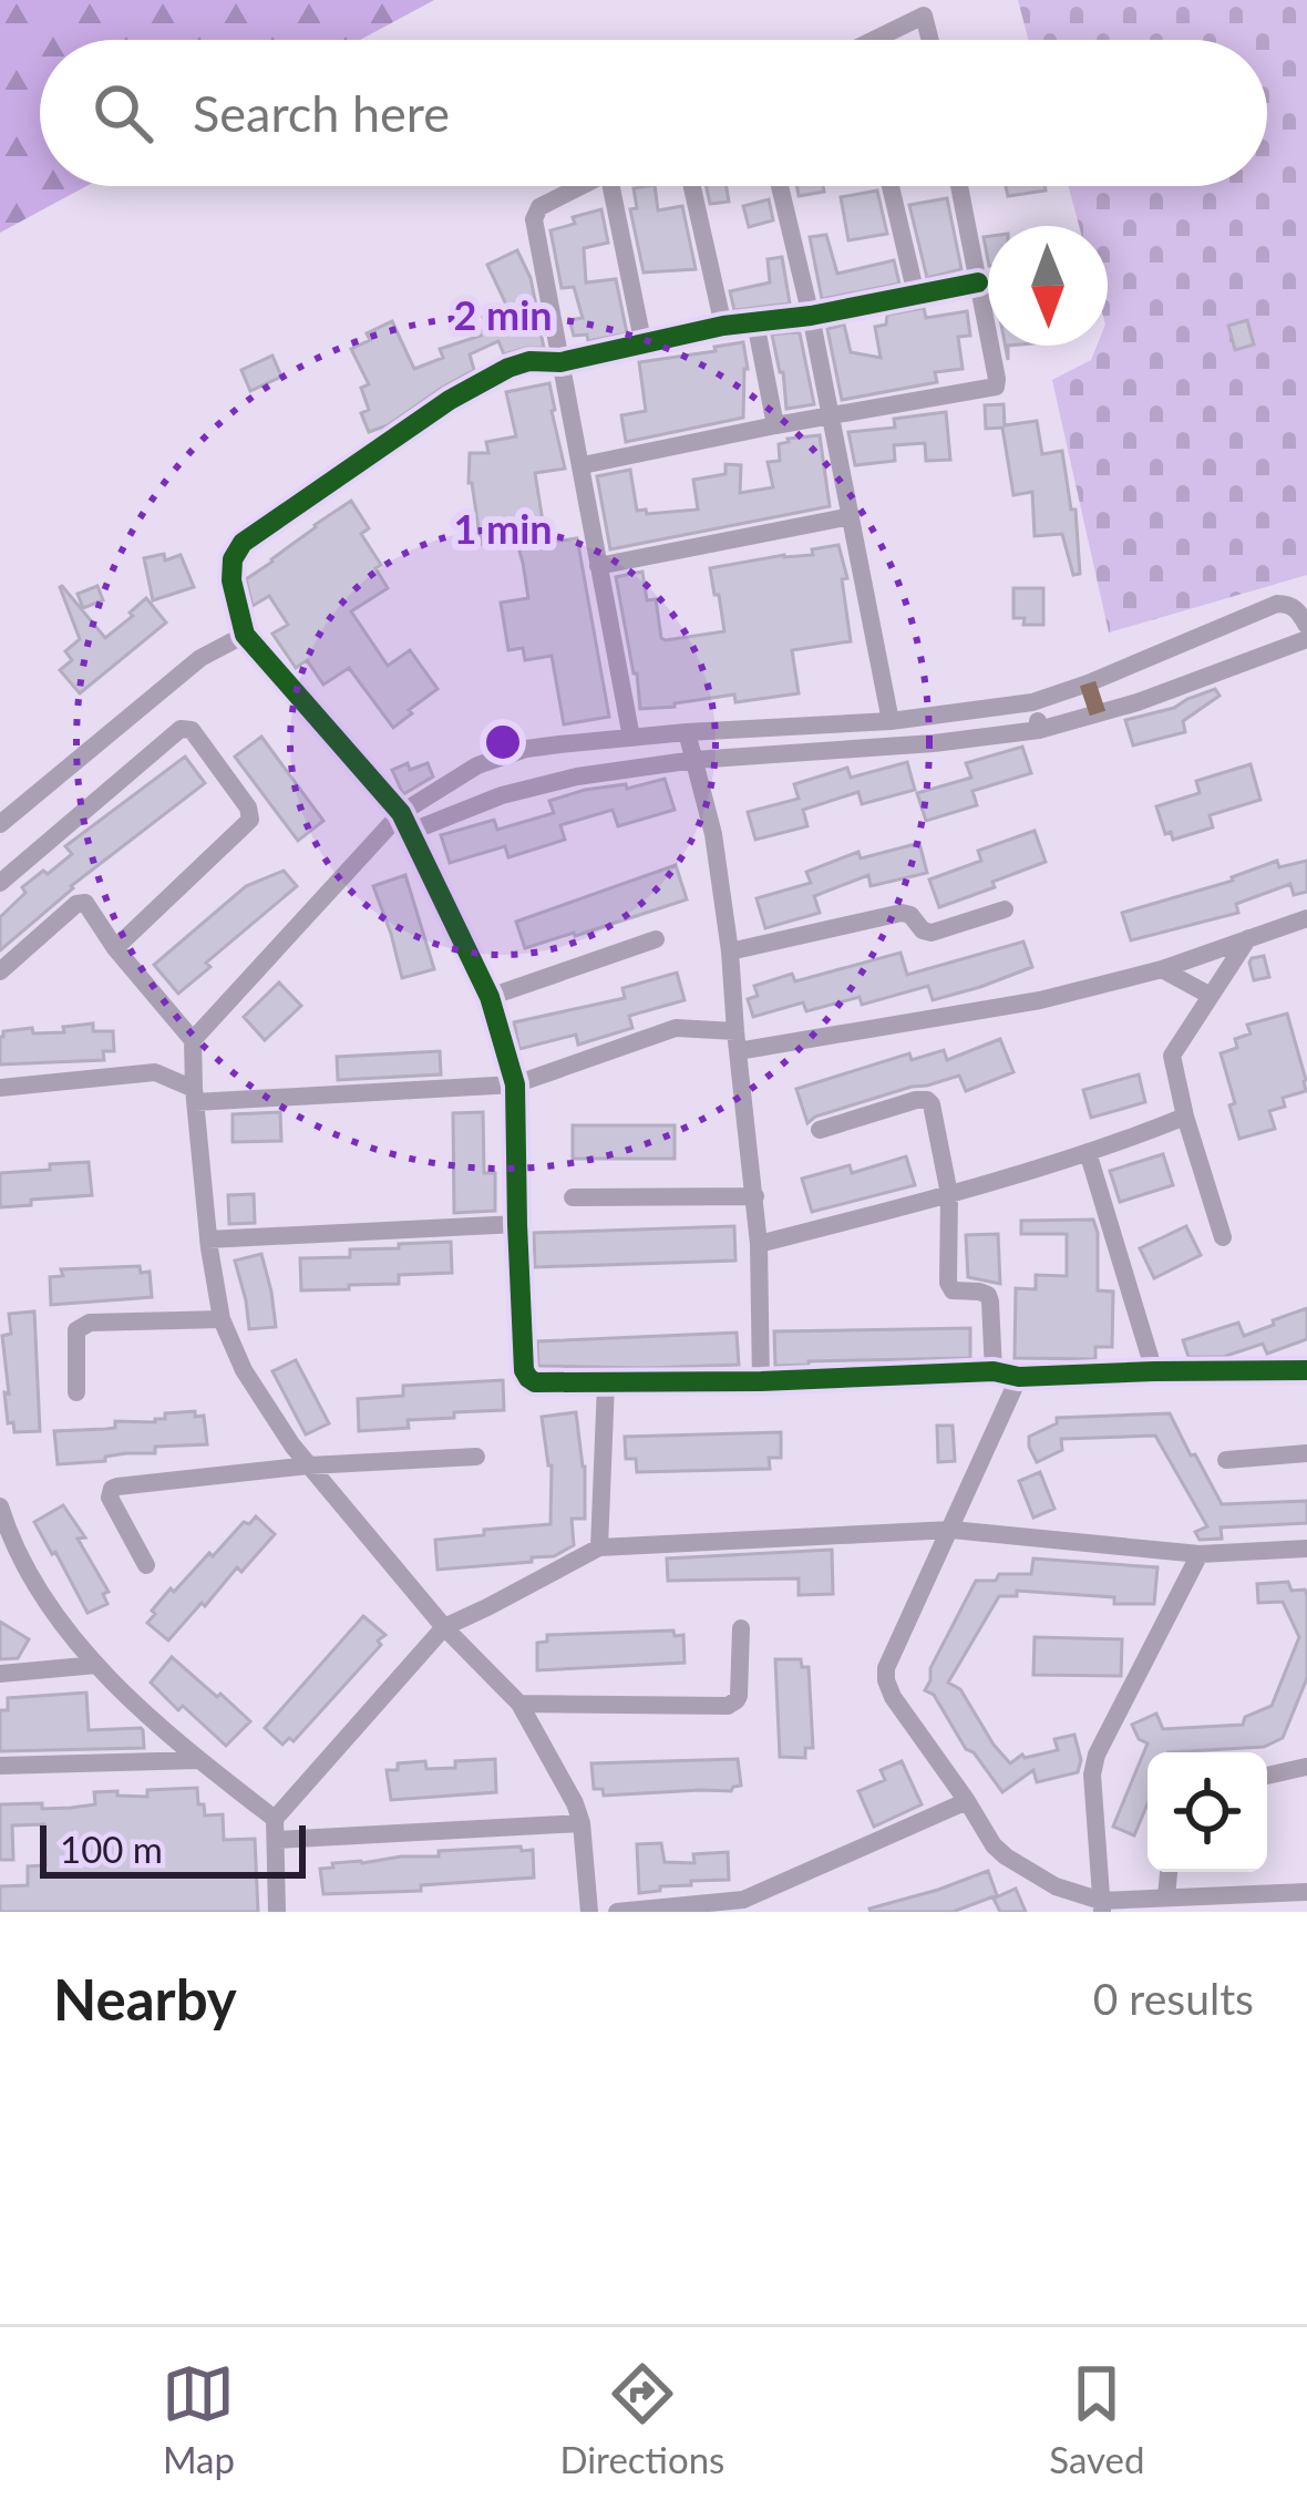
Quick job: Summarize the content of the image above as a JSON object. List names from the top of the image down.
{
  "scale_bar": "100 m",
  "north": "bottom",
  "page": {
    "search": "Search here",
    "scale": "100 m",
    "heading": ["Nearby", "0 results"],
    "nav": ["Map", "Directions", "Saved"]
  },
  "rings": ["2 min", "1 min"]
}
